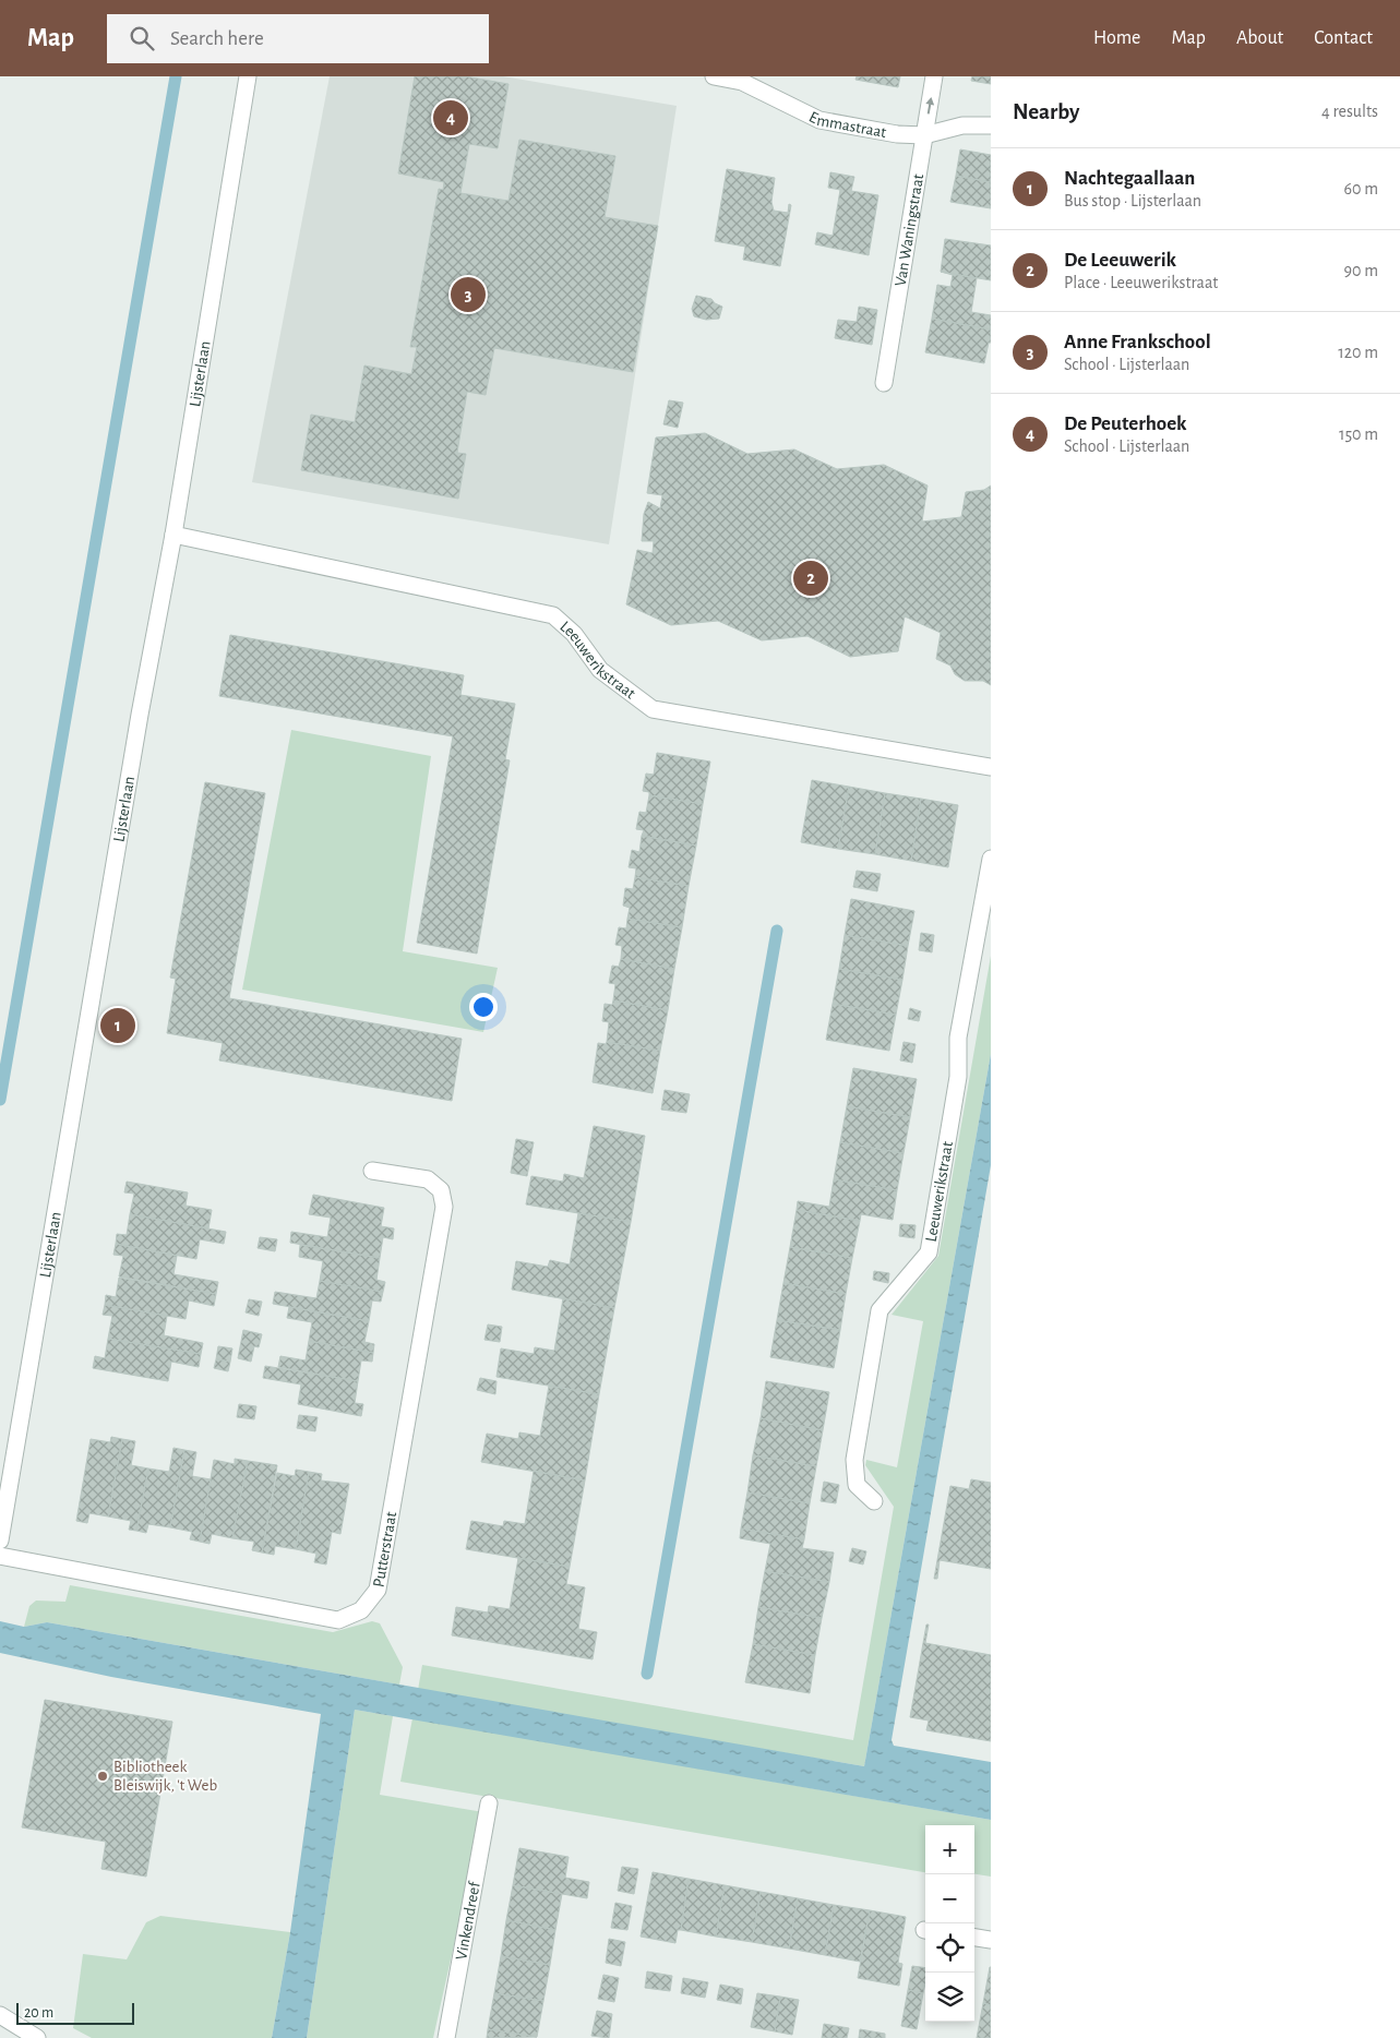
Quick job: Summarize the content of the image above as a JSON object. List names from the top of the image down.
{
  "streets": {
    "street": [
      "Emmastraat",
      "Van Waningstraat",
      "Lijsterlaan",
      "Leeuwerikstraat",
      "Putterstraat",
      "Vinkendreef"
    ]
  },
  "crossings": [
    ["Emmastraat", "Van Waningstraat"],
    ["Lijsterlaan", "Leeuwerikstraat"]
  ],
  "places": ["Bibliotheek Bleiswijk, 't Web"],
  "scale_bar": "20 m",
  "page": {
    "header": "Map",
    "search": "Search here",
    "nav": [
      "Home",
      "Map",
      "About",
      "Contact"
    ],
    "heading": ["Nearby", "4 results"],
    "pins": [
      "4",
      "3",
      "2",
      "1"
    ],
    "list": [
      {
        "mark": "1",
        "name": "Nachtegaallaan",
        "note": "Bus stop · Lijsterlaan",
        "value": "60 m"
      },
      {
        "mark": "2",
        "name": "De Leeuwerik",
        "note": "Place · Leeuwerikstraat",
        "value": "90 m"
      },
      {
        "mark": "3",
        "name": "Anne Frankschool",
        "note": "School · Lijsterlaan",
        "value": "120 m"
      },
      {
        "mark": "4",
        "name": "De Peuterhoek",
        "note": "School · Lijsterlaan",
        "value": "150 m"
      }
    ],
    "map_buttons": ["+", "−"],
    "scale": "20 m"
  }
}
